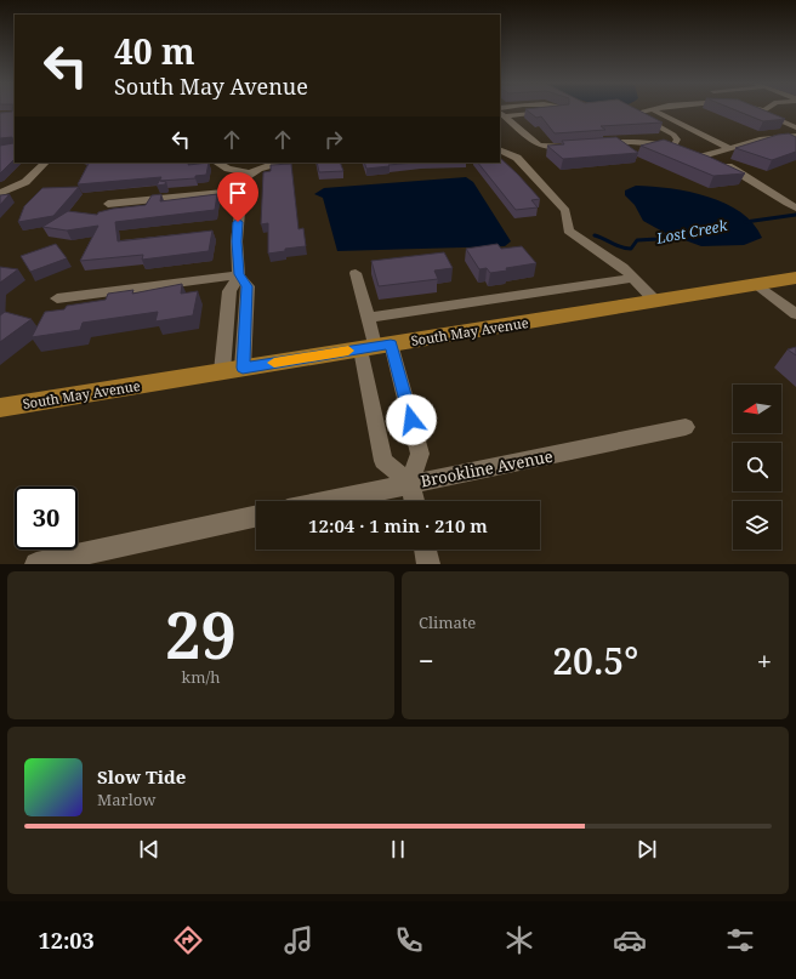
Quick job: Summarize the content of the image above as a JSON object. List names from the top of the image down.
{
  "streets": {
    "main road": ["South May Avenue"],
    "street": ["Brookline Avenue"]
  },
  "water": ["Lost Creek"],
  "north": "left",
  "page": {
    "turn": ["40 m", "South May Avenue"],
    "limit": "30",
    "trip": "12:04 · 1 min · 210 m",
    "tile": [
      ["29", "km/h"],
      "Climate"
    ],
    "heat": ["−", "20.5°", "+"],
    "song": ["Slow Tide", "Marlow"],
    "tabs": "12:03"
  }
}
